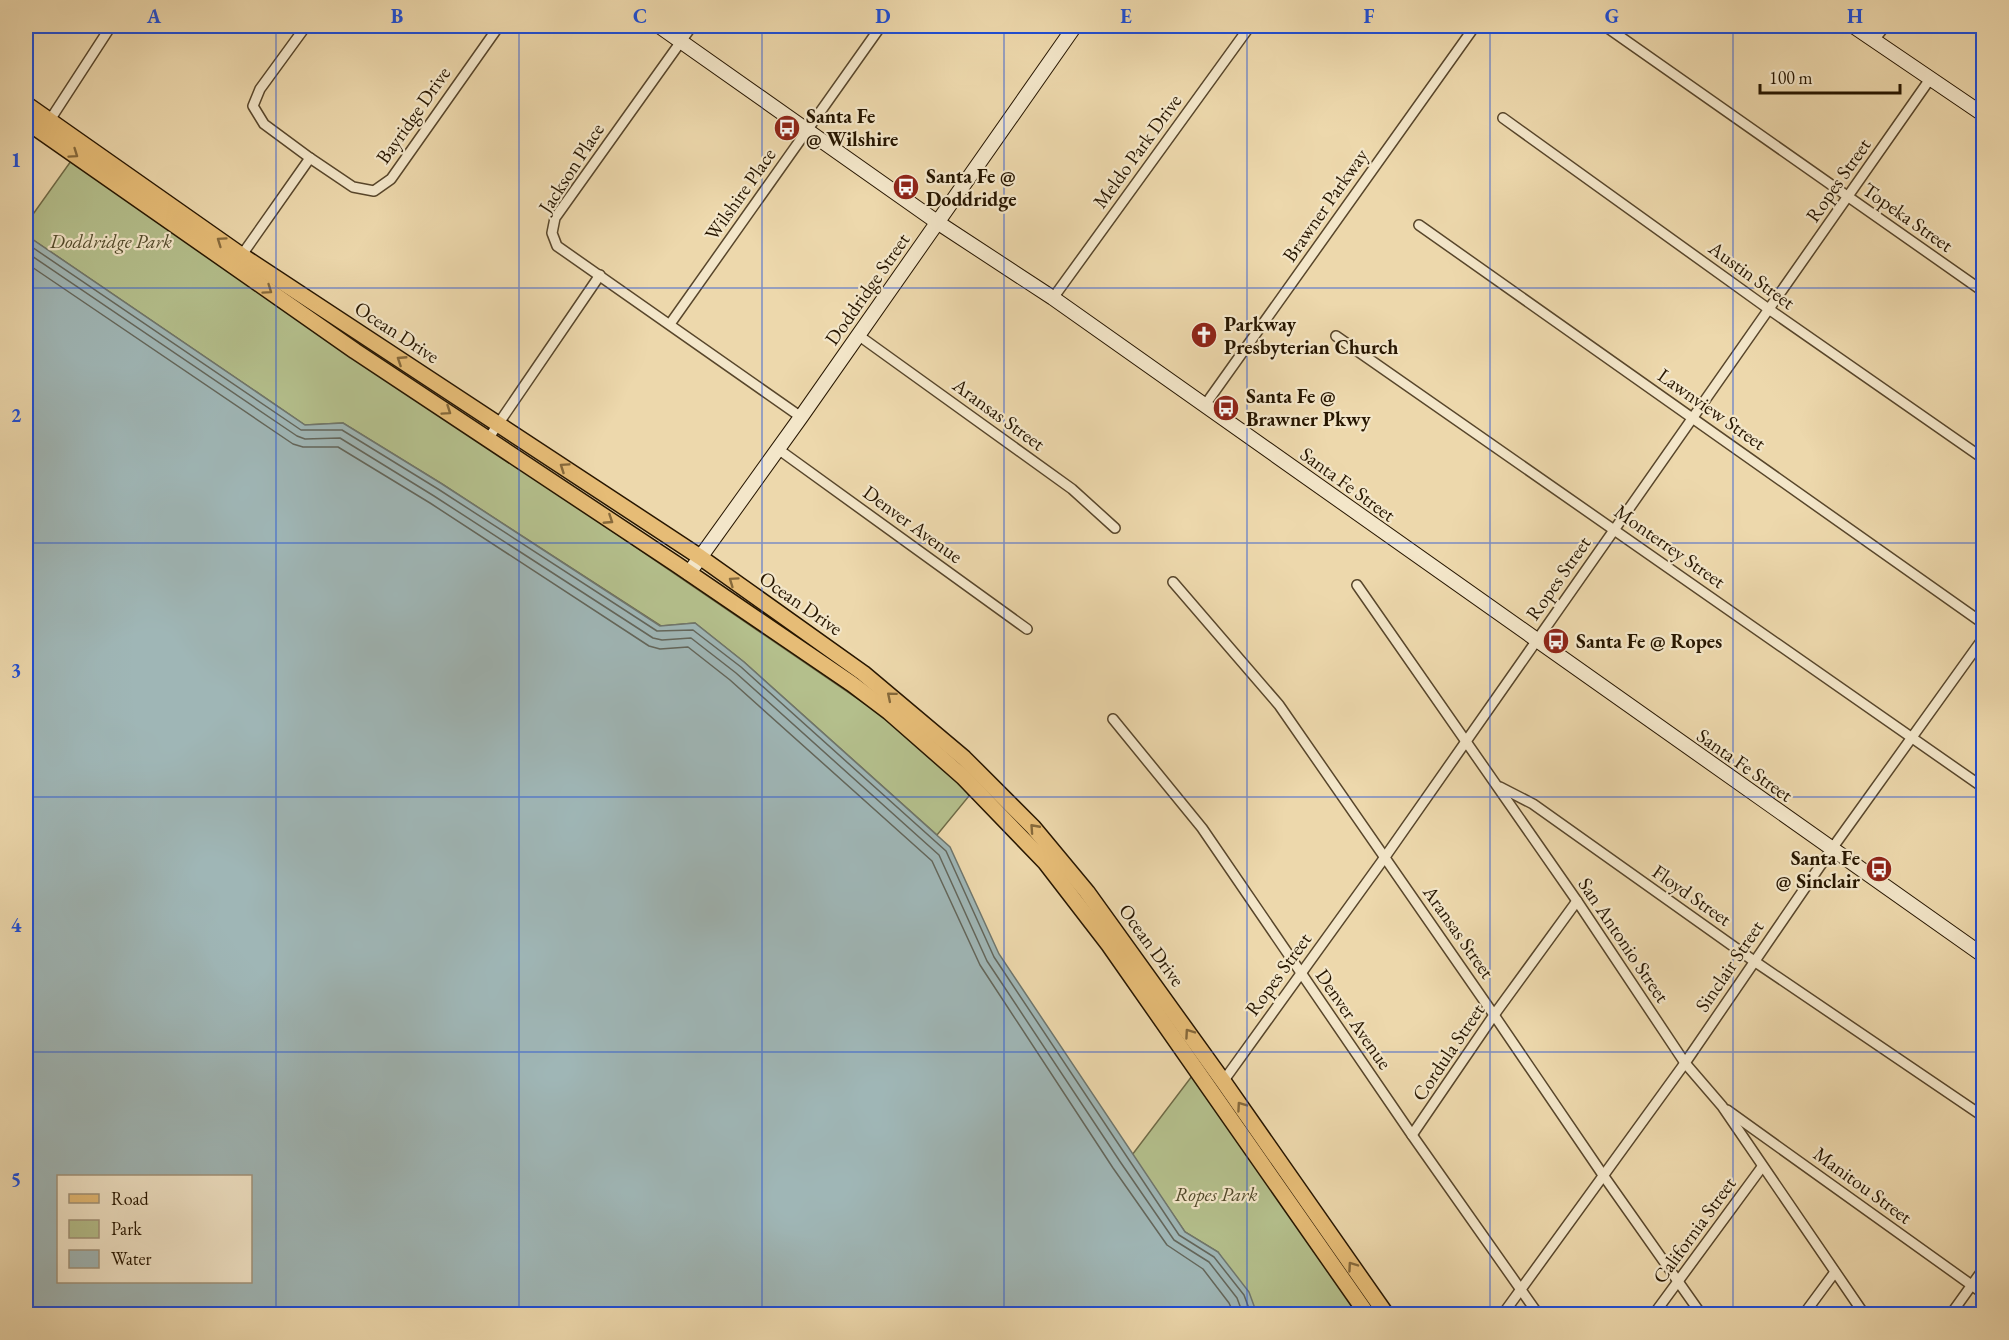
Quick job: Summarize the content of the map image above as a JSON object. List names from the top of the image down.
{
  "streets": {
    "main road": ["Doddridge Street", "Ocean Drive", "Santa Fe Street"],
    "street": [
      "Bayridge Drive",
      "Meldo Park Drive",
      "Jackson Place",
      "Ropes Street",
      "Wilshire Place",
      "Brawner Parkway",
      "Topeka Street",
      "Austin Street",
      "Lawnview Street",
      "Aransas Street",
      "Denver Avenue",
      "Monterrey Street",
      "Floyd Street",
      "San Antonio Street",
      "Sinclair Street",
      "Cordula Street",
      "Manitou Street",
      "California Street"
    ]
  },
  "crossings": [
    ["Meldo Park Drive", "Santa Fe Street"],
    ["Jackson Place", "Santa Fe Street"],
    ["Ropes Street", "Topeka Street"],
    ["Ropes Street", "Austin Street"],
    ["Ropes Street", "Ocean Drive"],
    ["Ropes Street", "Lawnview Street"],
    ["Ropes Street", "Aransas Street"],
    ["Ropes Street", "Santa Fe Street"],
    ["Ropes Street", "Denver Avenue"],
    ["Ropes Street", "Monterrey Street"],
    ["Ropes Street", "San Antonio Street"],
    ["Wilshire Place", "Santa Fe Street"],
    ["Brawner Parkway", "Santa Fe Street"],
    ["Doddridge Street", "Ocean Drive"],
    ["Doddridge Street", "Aransas Street"],
    ["Doddridge Street", "Santa Fe Street"],
    ["Doddridge Street", "Denver Avenue"],
    ["Aransas Street", "Sinclair Street"],
    ["Aransas Street", "Cordula Street"],
    ["Aransas Street", "California Street"],
    ["Santa Fe Street", "Sinclair Street"],
    ["Denver Avenue", "Sinclair Street"],
    ["Denver Avenue", "Cordula Street"],
    ["Monterrey Street", "Sinclair Street"],
    ["Floyd Street", "San Antonio Street"],
    ["Floyd Street", "Sinclair Street"],
    ["San Antonio Street", "Sinclair Street"],
    ["San Antonio Street", "Cordula Street"],
    ["San Antonio Street", "Manitou Street"],
    ["San Antonio Street", "California Street"]
  ],
  "parks": ["Doddridge Park", "Ropes Park"],
  "places": {
    "bus stop": [
      "Santa Fe @ Wilshire",
      "Santa Fe @ Doddridge",
      "Santa Fe @ Brawner Pkwy",
      "Santa Fe @ Ropes",
      "Santa Fe @ Sinclair"
    ],
    "church": ["Parkway Presbyterian Church"]
  },
  "legend": ["Road", "Park", "Water"],
  "scale_bar": "100 m",
  "grid": {
    "columns": [
      "A",
      "B",
      "C",
      "D",
      "E",
      "F",
      "G",
      "H"
    ],
    "rows": [
      "1",
      "2",
      "3",
      "4",
      "5"
    ]
  }
}
